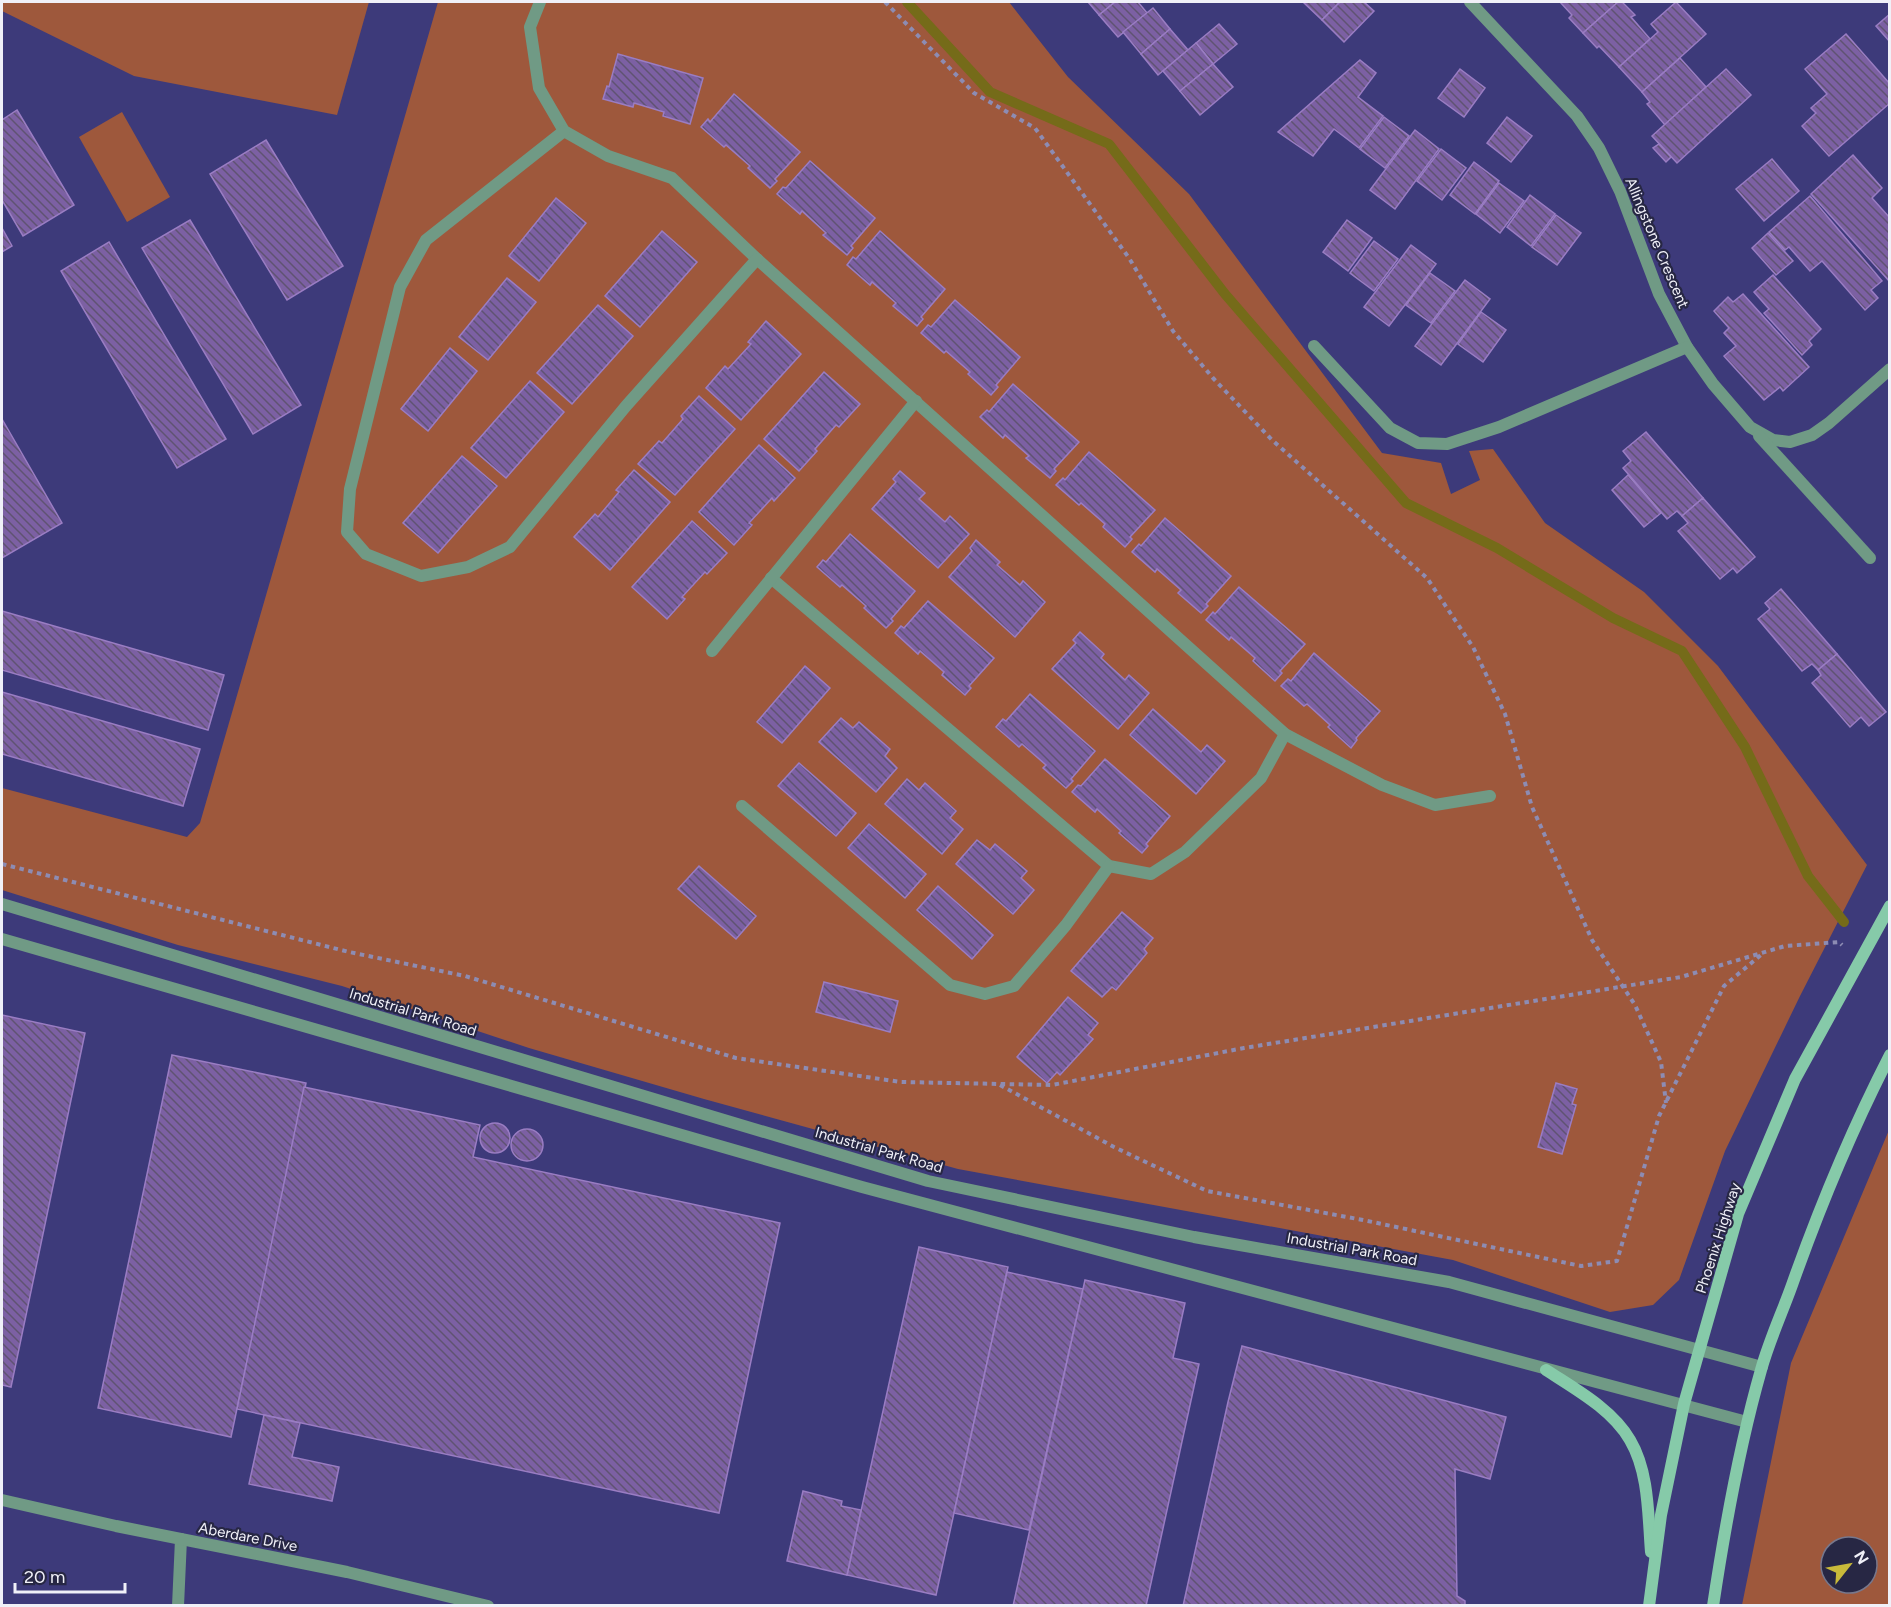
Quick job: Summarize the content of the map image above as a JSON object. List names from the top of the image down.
{
  "streets": {
    "main road": ["Phoenix Highway"],
    "street": ["Allingstone Crescent", "Industrial Park Road", "Aberdare Drive"]
  },
  "crossings": [
    ["Industrial Park Road", "Phoenix Highway"]
  ],
  "scale_bar": "20 m",
  "north": "top right"
}
